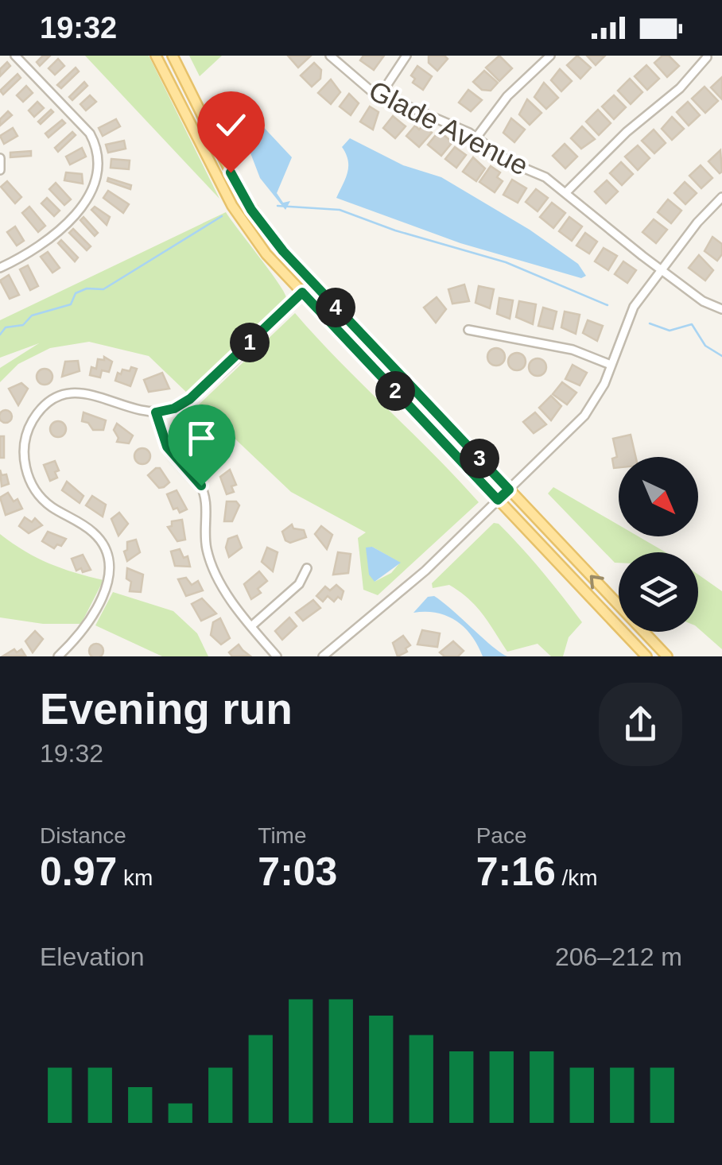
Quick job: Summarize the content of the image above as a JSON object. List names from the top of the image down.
{
  "streets": {
    "street": ["Glade Avenue"]
  },
  "north": "bottom right",
  "page": {
    "status": "19:32",
    "pins": [
      "4",
      "1",
      "2",
      "3"
    ],
    "heading": ["Evening run", "19:32"],
    "stats": [
      ["Distance", "0.97 km"],
      ["Time", "7:03"],
      ["Pace", "7:16 /km"]
    ],
    "chart": ["Elevation", "206–212 m"]
  }
}
